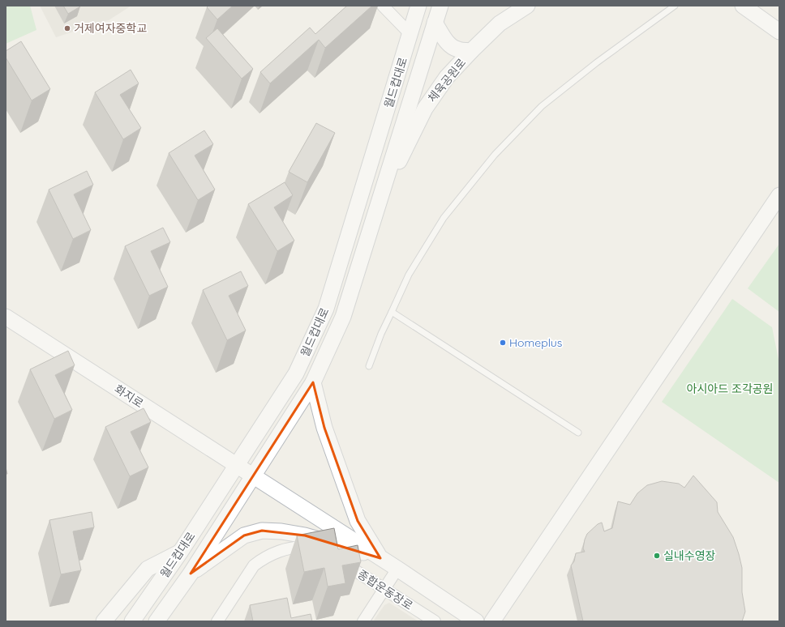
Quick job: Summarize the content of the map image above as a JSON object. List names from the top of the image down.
{
  "streets": {
    "main road": ["체육공원로", "월드컵대로", "화지로"],
    "street": ["종합운동장로"]
  },
  "crossings": [
    ["체육공원로", "월드컵대로"],
    ["월드컵대로", "화지로"]
  ],
  "parks": ["아시아드 조각공원"],
  "places": ["거제여자중학교", "Homeplus", "실내수영장"]
}
